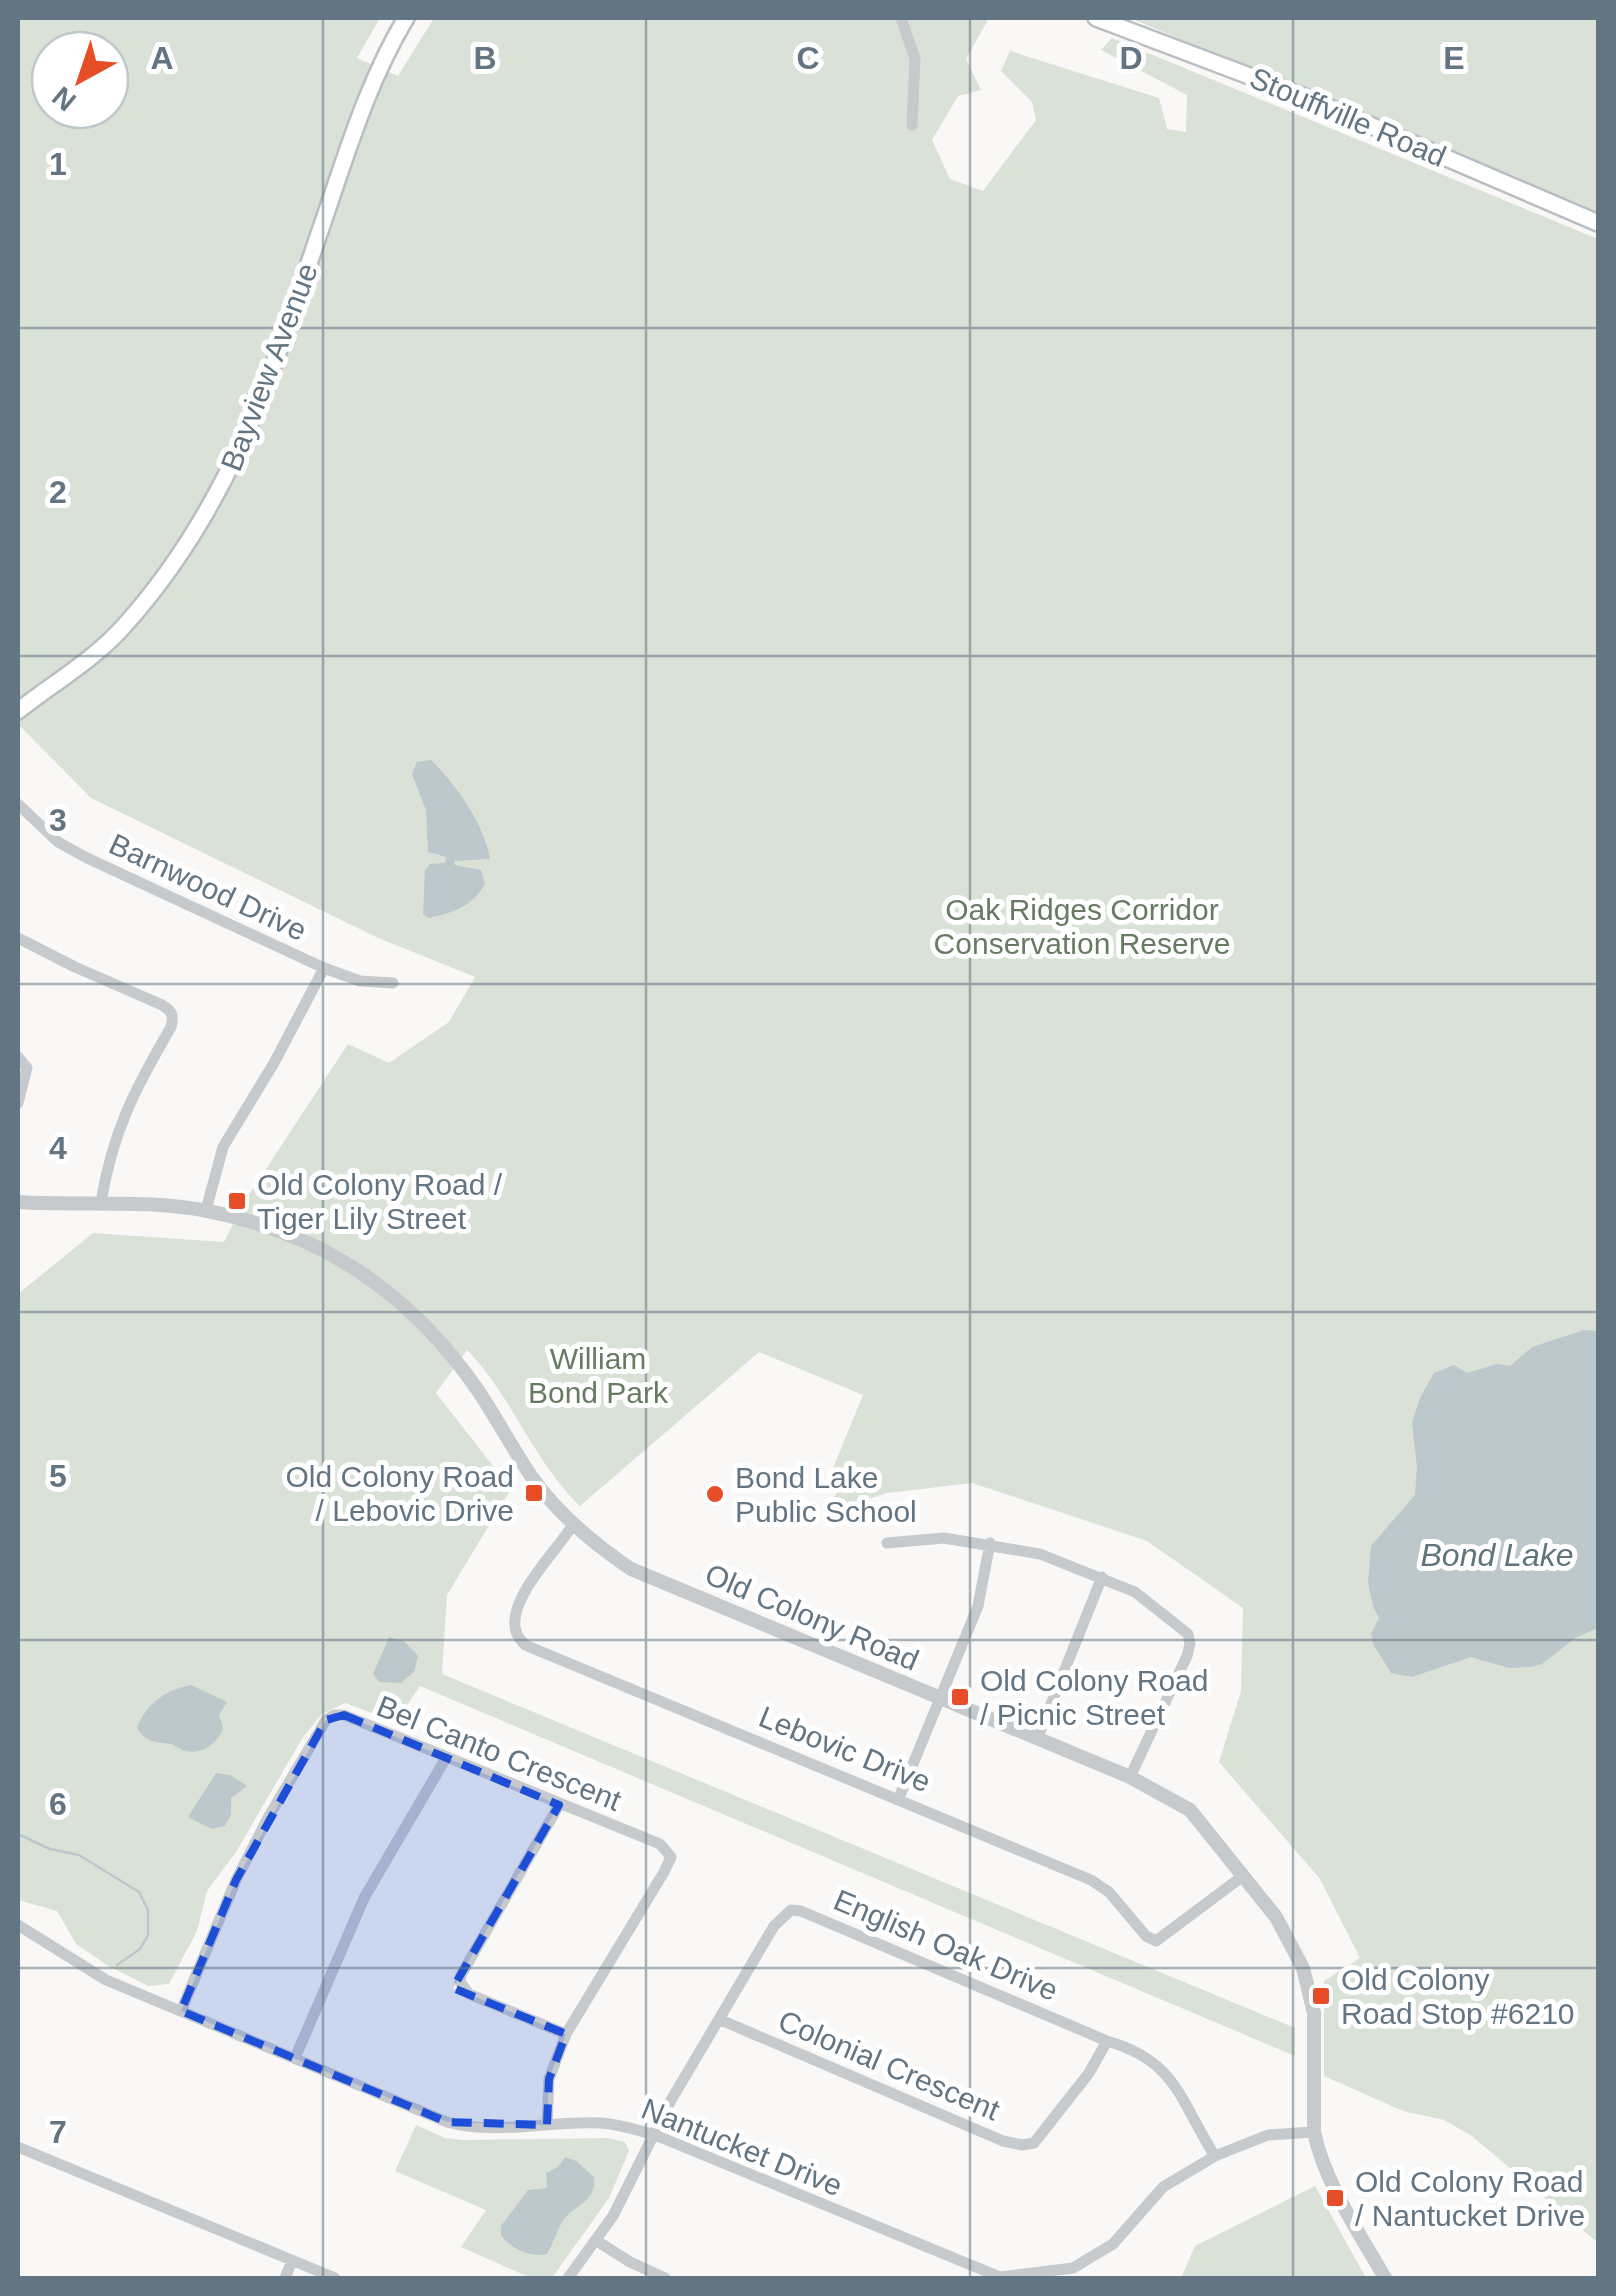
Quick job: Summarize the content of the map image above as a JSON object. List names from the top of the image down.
{
  "streets": {
    "main road": ["Stouffville Road", "Bayview Avenue"],
    "street": [
      "Barnwood Drive",
      "Old Colony Road",
      "Lebovic Drive",
      "Bel Canto Crescent",
      "English Oak Drive",
      "Colonial Crescent",
      "Nantucket Drive"
    ]
  },
  "crossings": [
    ["Old Colony Road", "Lebovic Drive"],
    ["Old Colony Road", "Nantucket Drive"],
    ["Bel Canto Crescent", "Nantucket Drive"],
    ["English Oak Drive", "Colonial Crescent"],
    ["English Oak Drive", "Nantucket Drive"]
  ],
  "water": ["Bond Lake"],
  "parks": ["Oak Ridges Corridor Conservation Reserve", "William Bond Park"],
  "places": {
    "transit": [
      "Old Colony Road / Tiger Lily Street",
      "Old Colony Road / Lebovic Drive",
      "Old Colony Road / Picnic Street",
      "Old Colony Road Stop #6210",
      "Old Colony Road / Nantucket Drive"
    ],
    "other": ["Bond Lake Public School"]
  },
  "north": "bottom left",
  "grid": {
    "columns": [
      "A",
      "B",
      "C",
      "D",
      "E"
    ],
    "rows": [
      "1",
      "2",
      "3",
      "4",
      "5",
      "6",
      "7"
    ]
  }
}
